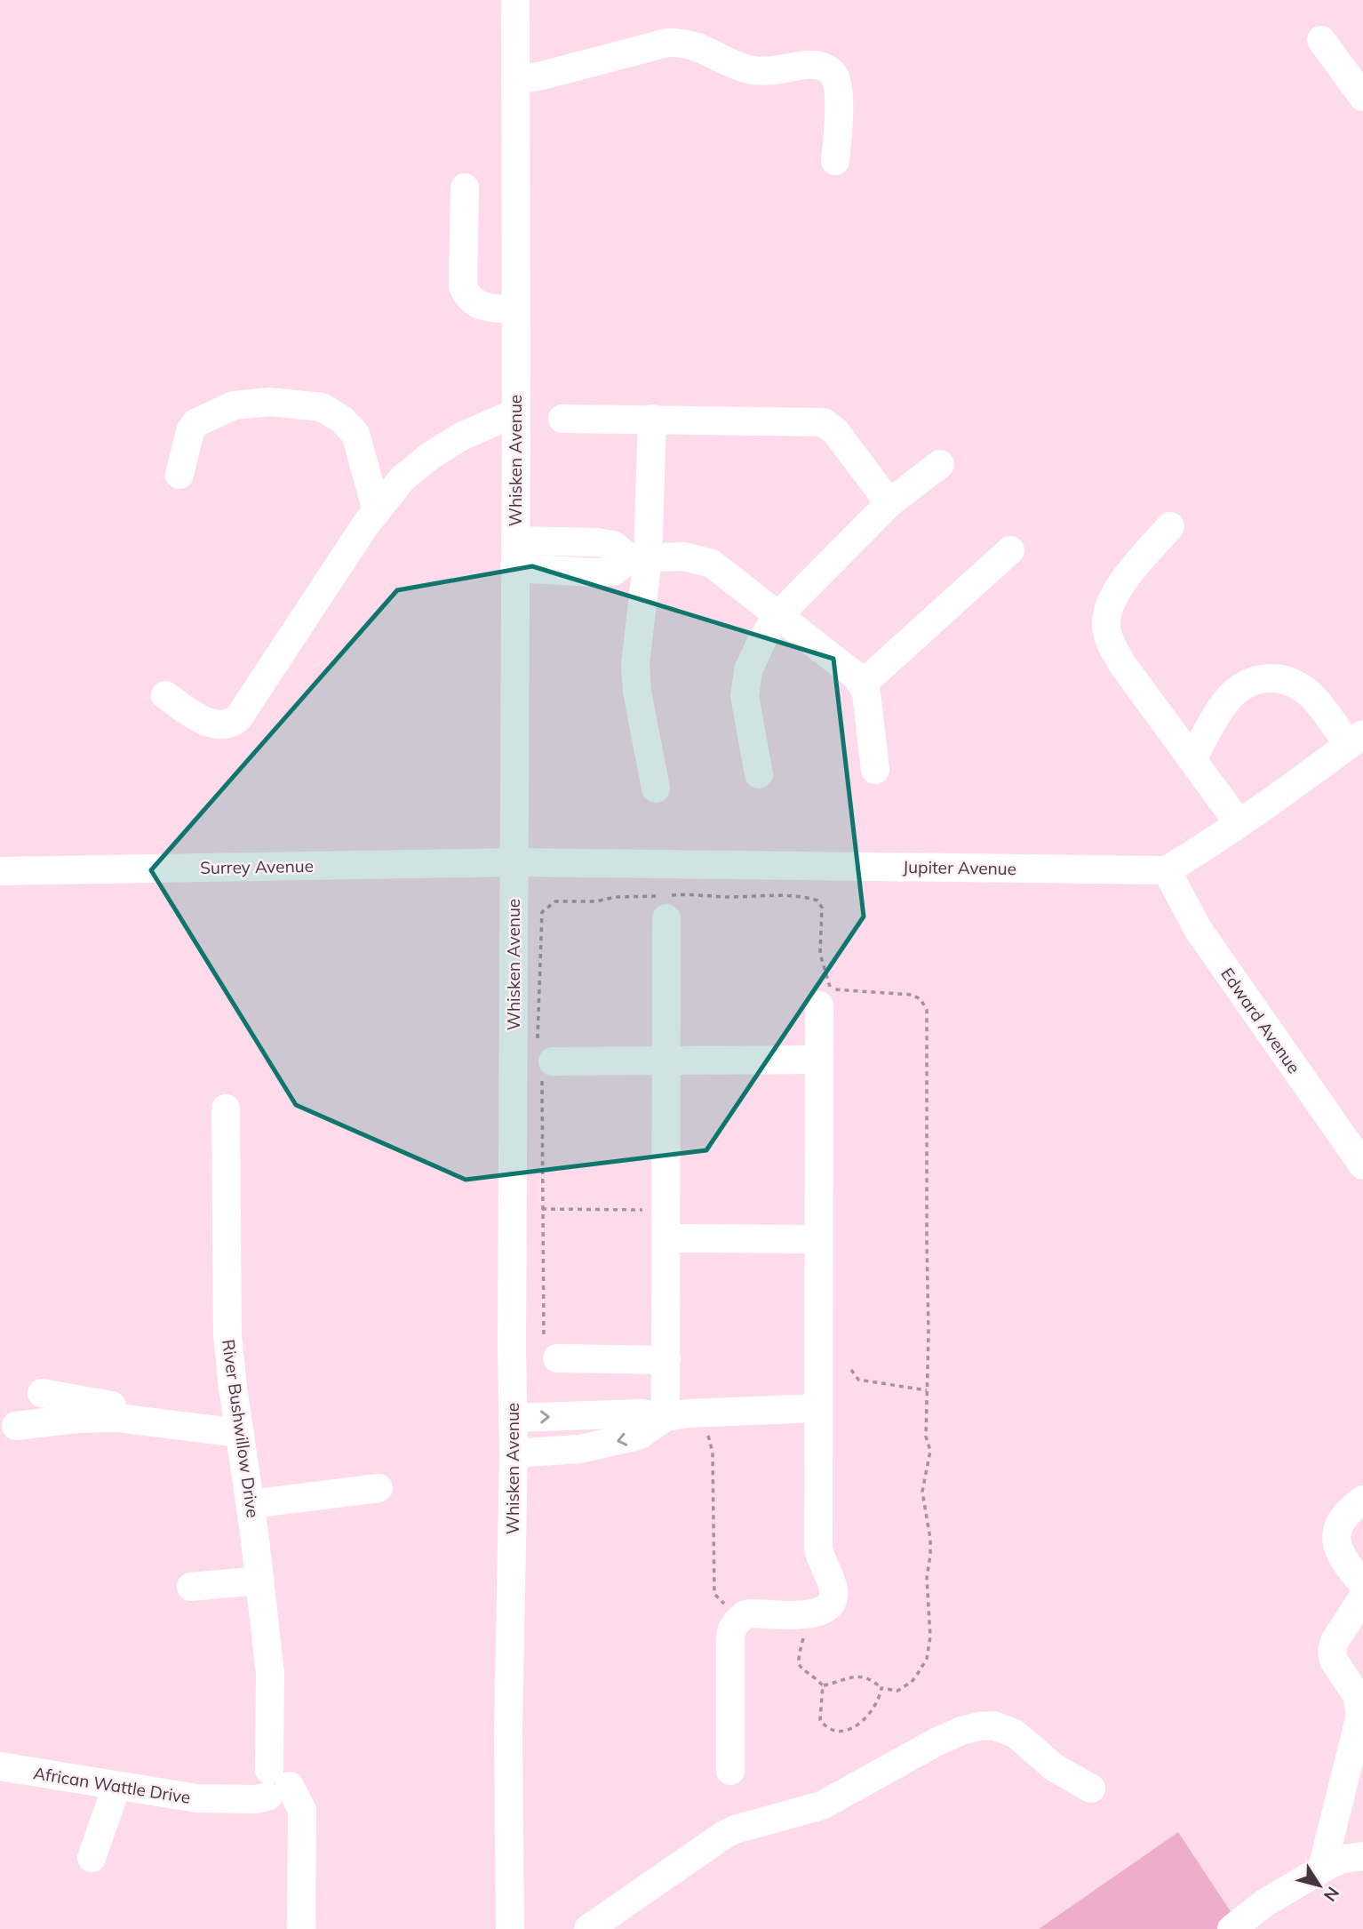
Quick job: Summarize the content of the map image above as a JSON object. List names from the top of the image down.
{
  "streets": {
    "street": [
      "Whisken Avenue",
      "Surrey Avenue",
      "Jupiter Avenue",
      "Edward Avenue",
      "River Bushwillow Drive",
      "African Wattle Drive"
    ]
  },
  "crossings": [
    ["Whisken Avenue", "Surrey Avenue"],
    ["Whisken Avenue", "Jupiter Avenue"],
    ["Surrey Avenue", "Jupiter Avenue"],
    ["Jupiter Avenue", "Edward Avenue"],
    ["River Bushwillow Drive", "African Wattle Drive"]
  ],
  "north": "bottom right"
}
